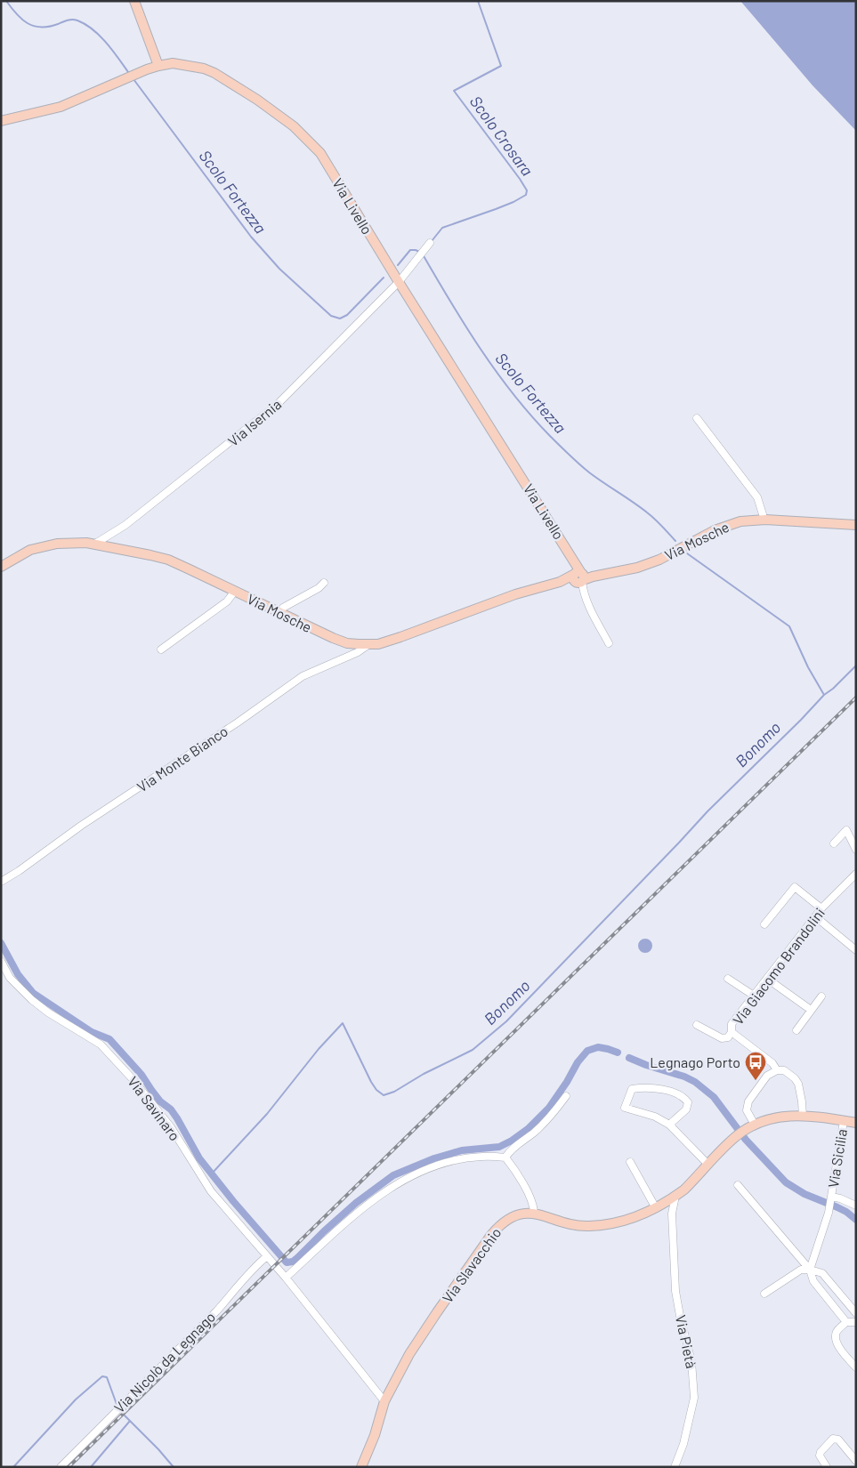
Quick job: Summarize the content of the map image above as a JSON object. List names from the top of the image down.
{
  "streets": {
    "street": [
      "Via Livello",
      "Via Isernia",
      "Via Mosche",
      "Via Monte Bianco",
      "Via Giacomo Brandolini",
      "Via Savinaro",
      "Via Sicilia",
      "Via Slavacchio",
      "Via Pietà",
      "Via Nicolò da Legnago"
    ]
  },
  "crossings": [
    ["Via Livello", "Via Isernia"],
    ["Via Livello", "Via Mosche"],
    ["Via Isernia", "Via Mosche"],
    ["Via Mosche", "Via Monte Bianco"],
    ["Via Giacomo Brandolini", "Via Slavacchio"],
    ["Via Savinaro", "Via Slavacchio"],
    ["Via Savinaro", "Via Nicolò da Legnago"],
    ["Via Sicilia", "Via Slavacchio"],
    ["Via Slavacchio", "Via Pietà"]
  ],
  "water": ["Scolo Crosara", "Scolo Fortezza", "Bonomo"],
  "places": {
    "bus stop": ["Legnago Porto"]
  }
}
